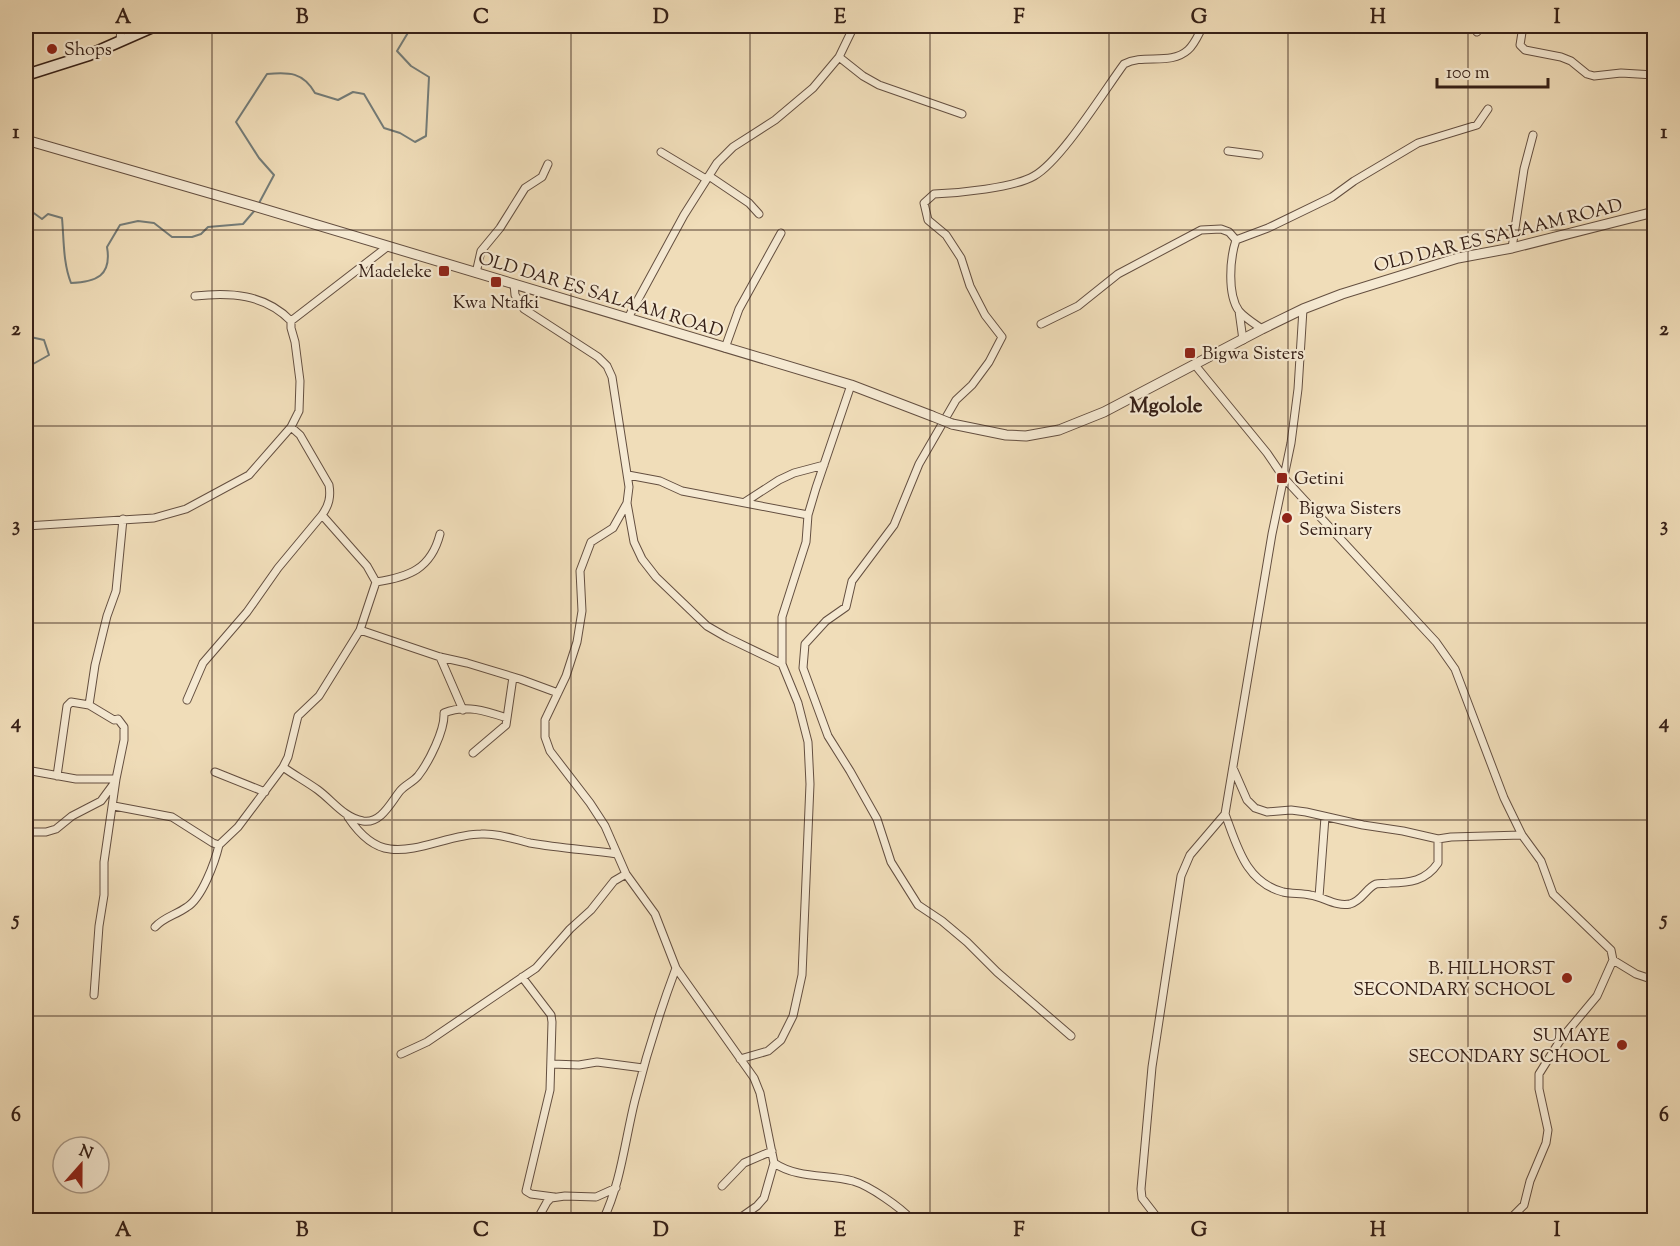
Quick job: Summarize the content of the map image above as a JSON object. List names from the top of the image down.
{
  "streets": {
    "street": ["OLD DAR ES SALAAM ROAD"]
  },
  "districts": ["Mgolole"],
  "places": {
    "other": [
      "Shops",
      "Bigwa Sisters Seminary",
      "B. HILLHORST SECONDARY SCHOOL",
      "SUMAYE SECONDARY SCHOOL"
    ],
    "transit": [
      "Madeleke",
      "Kwa Ntafki",
      "Bigwa Sisters",
      "Getini"
    ]
  },
  "scale_bar": "100 m",
  "north": "top",
  "grid": {
    "columns": [
      "A",
      "B",
      "C",
      "D",
      "E",
      "F",
      "G",
      "H",
      "I"
    ],
    "rows": [
      "1",
      "2",
      "3",
      "4",
      "5",
      "6"
    ]
  }
}
